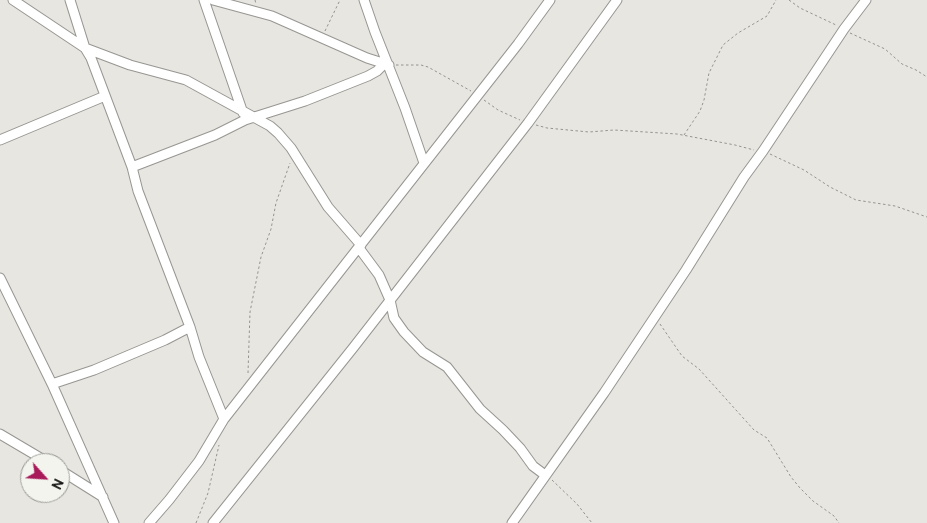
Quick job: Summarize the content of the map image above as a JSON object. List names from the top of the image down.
{
  "north": "bottom right"
}
